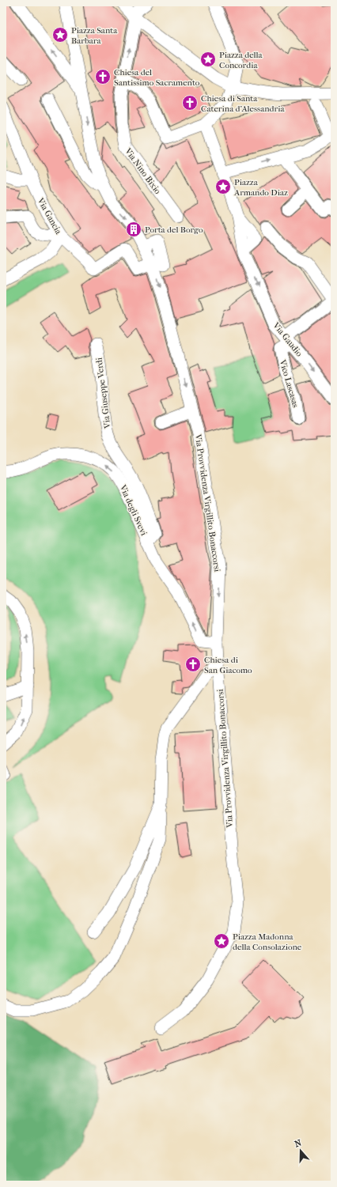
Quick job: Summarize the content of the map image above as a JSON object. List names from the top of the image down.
{
  "streets": {
    "street": [
      "Via Nino Bixio",
      "Via Gancia",
      "Via Gaudio",
      "Vico Lascasas",
      "Via Giuseppe Verdi",
      "Via Provvidenza Virgillito Bonaccorsi",
      "Via degli Svevi"
    ]
  },
  "crossings": [
    ["Via Gancia", "Via Provvidenza Virgillito Bonaccorsi"],
    ["Via Gaudio", "Vico Lascasas"],
    ["Via Giuseppe Verdi", "Via degli Svevi"],
    ["Via Provvidenza Virgillito Bonaccorsi", "Via degli Svevi"]
  ],
  "one_way": ["Via Provvidenza Virgillito Bonaccorsi", "Via degli Svevi"],
  "places": {
    "place": [
      "Piazza Santa Barbara",
      "Piazza della Concordia",
      "Piazza Armando Diaz",
      "Piazza Madonna della Consolazione"
    ],
    "church": ["Chiesa del Santissimo Sacramento", "Chiesa di Santa Caterina d'Alessandria", "Chiesa di San Giacomo"],
    "building": ["Porta del Borgo"]
  },
  "north": "top"
}
